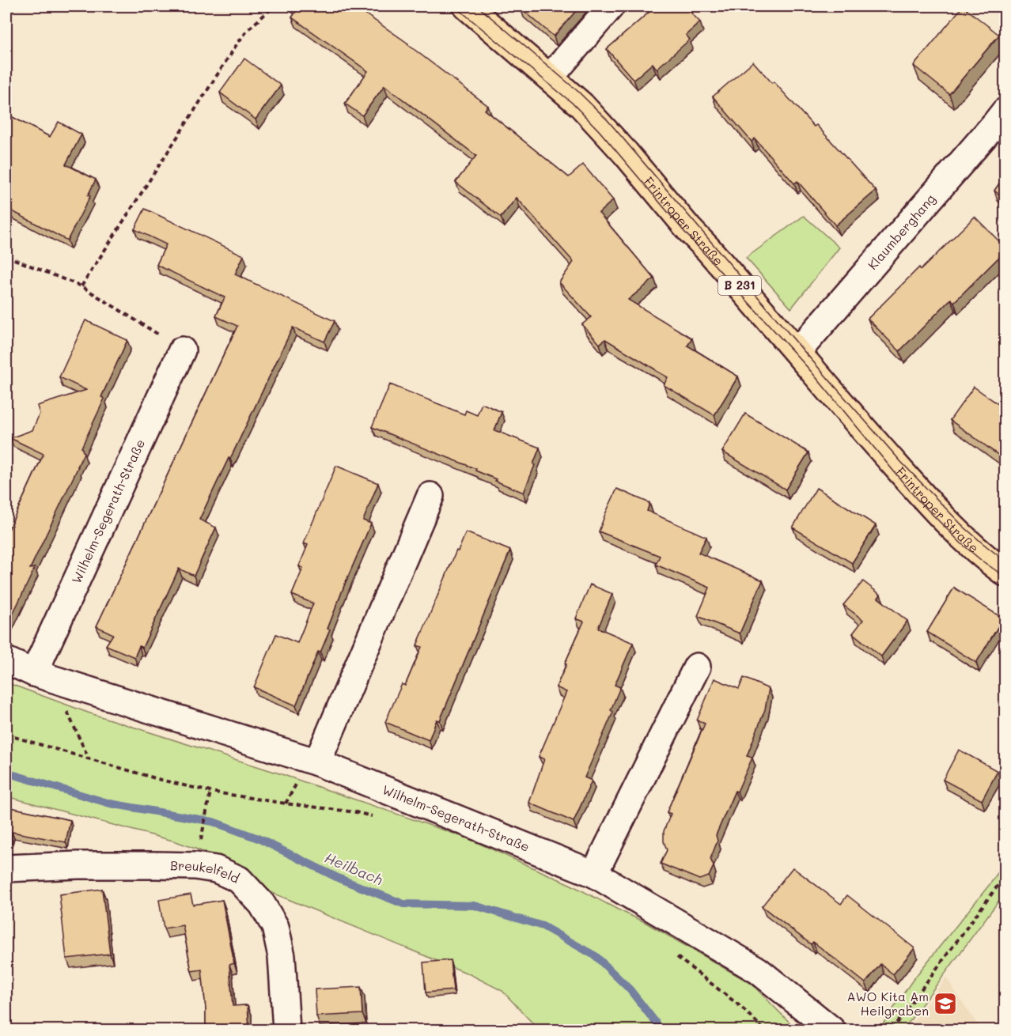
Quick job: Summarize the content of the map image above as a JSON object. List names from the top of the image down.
{
  "streets": {
    "main road": ["Frintroper Straße", "B 231"],
    "street": ["Klaumberghang", "Wilhelm-Segerath-Straße", "Breukelfeld"]
  },
  "crossings": [
    ["Frintroper Straße", "Klaumberghang"]
  ],
  "water": ["Heilbach"],
  "places": {
    "school or university": ["AWO Kita Am Heilgraben"]
  }
}
